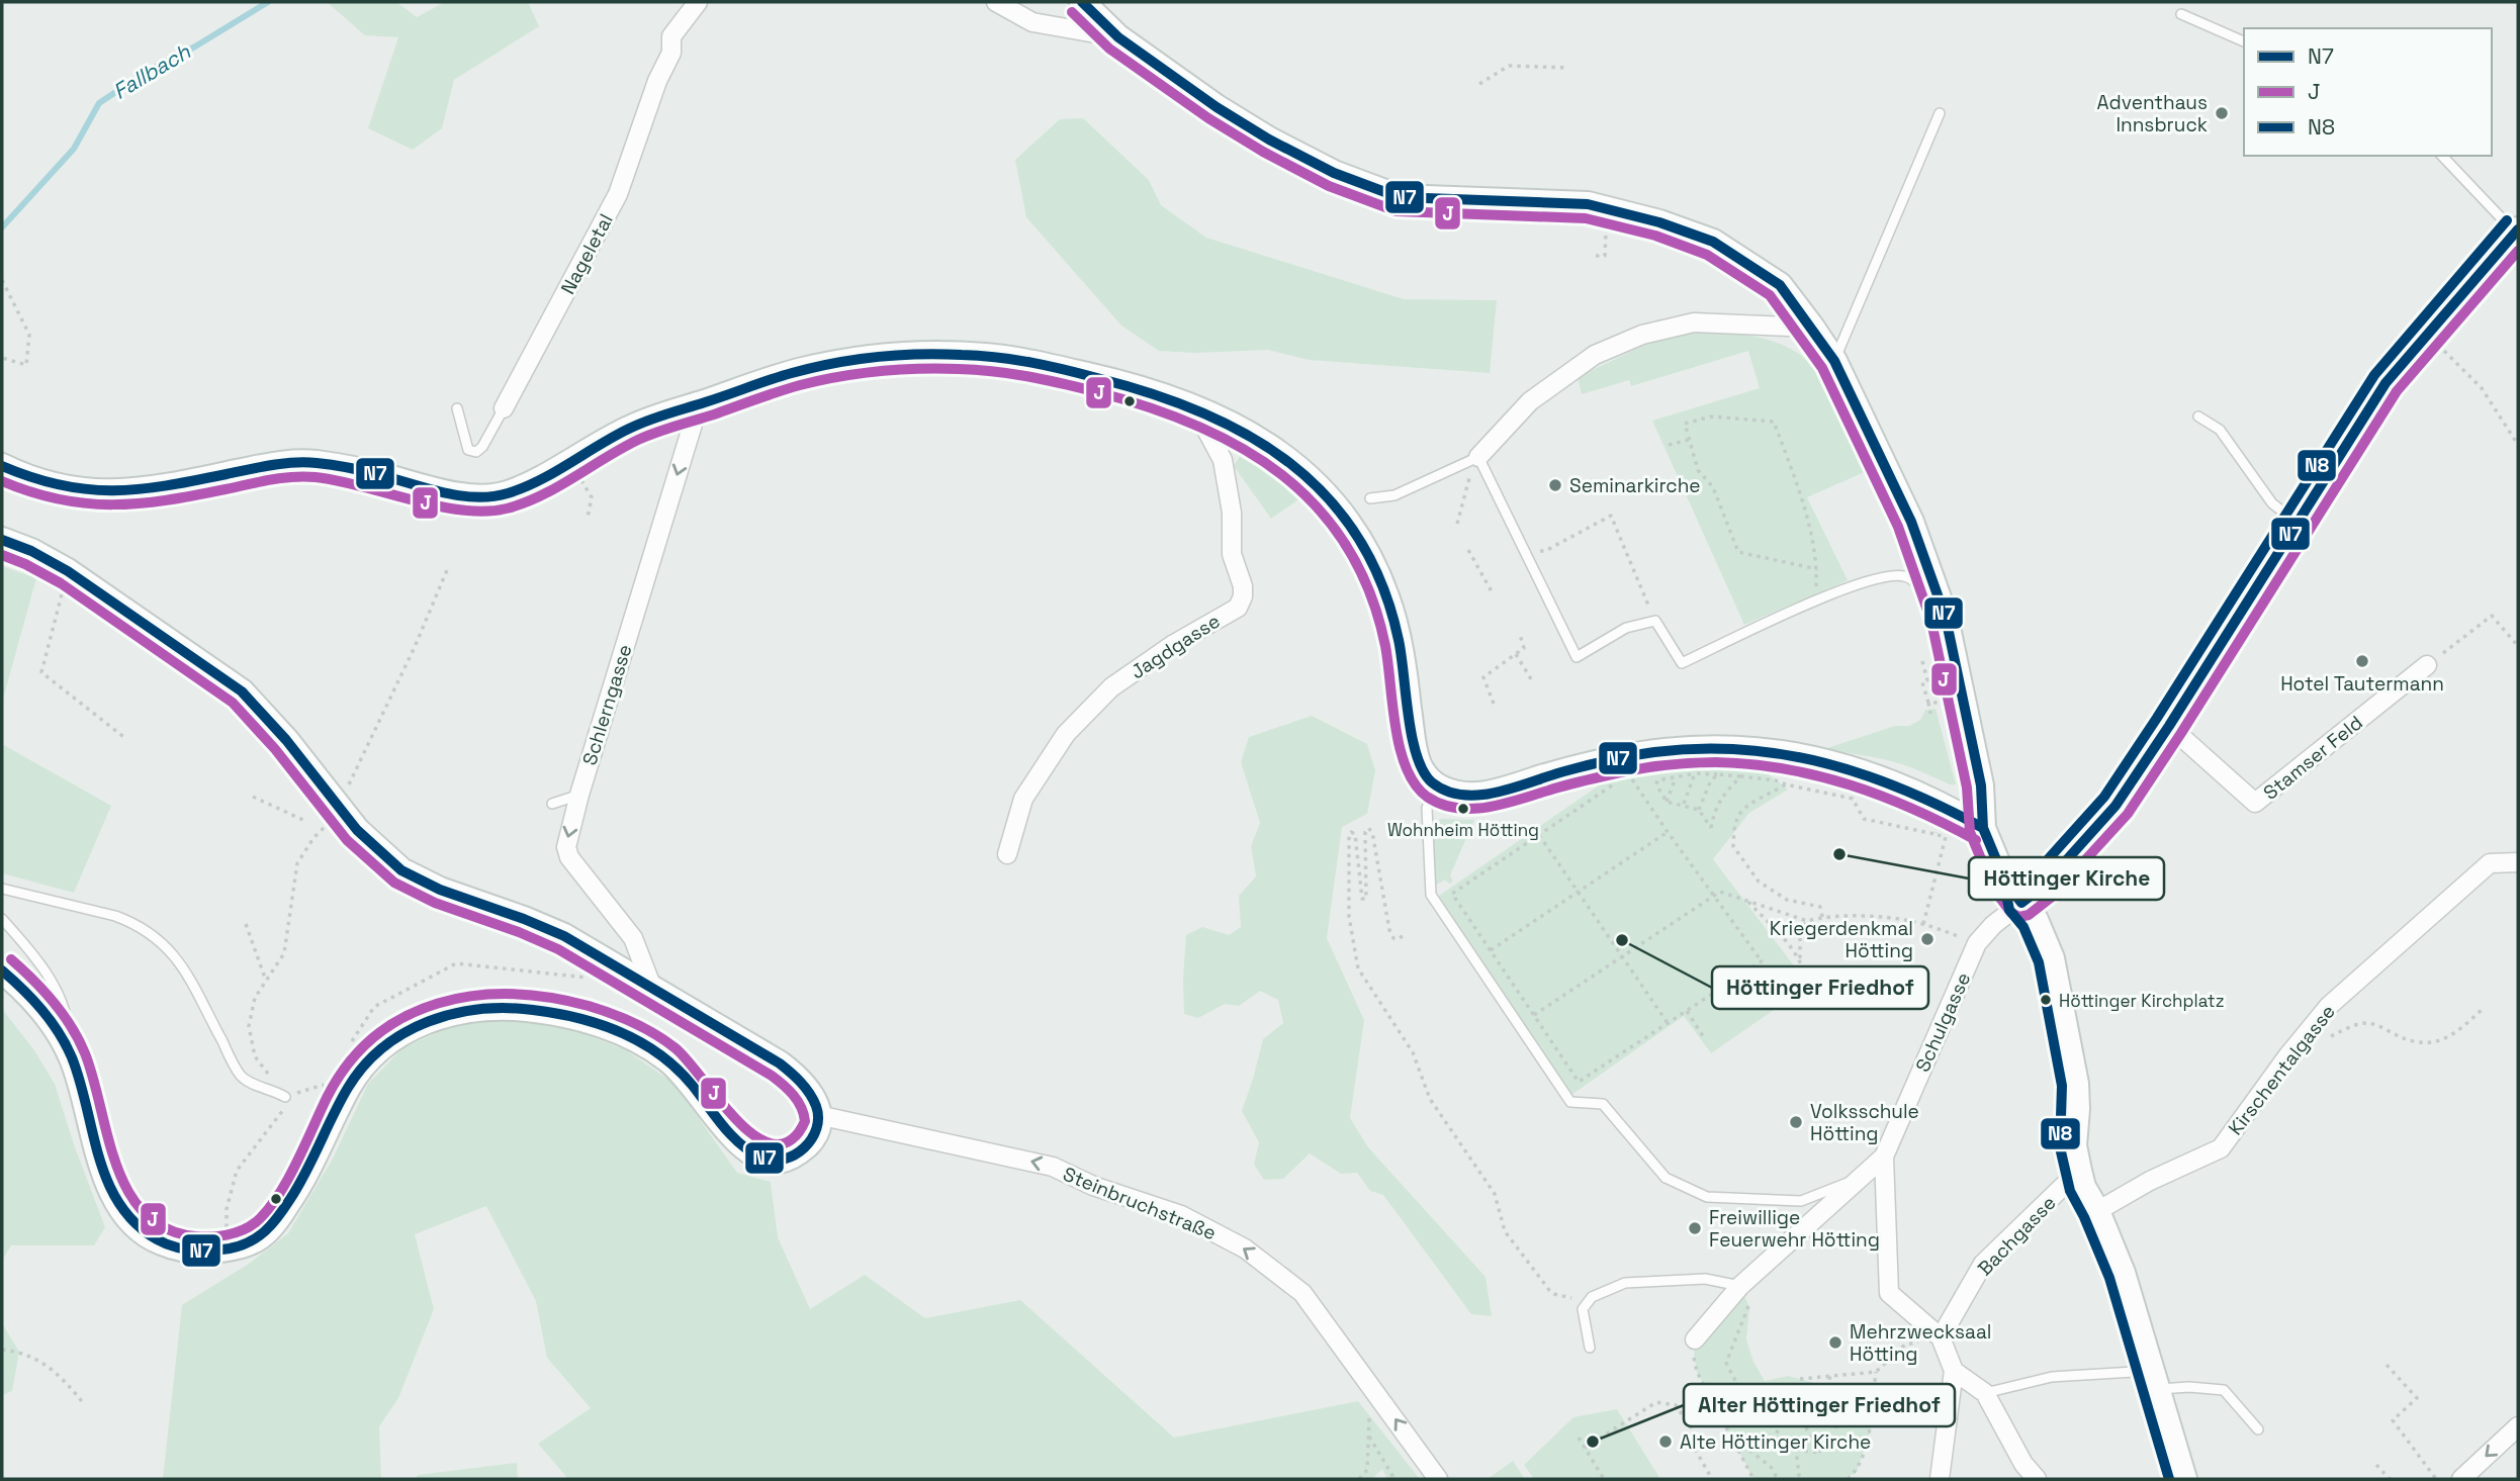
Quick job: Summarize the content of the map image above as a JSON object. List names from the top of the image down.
{
  "streets": {
    "street": [
      "Nageletal",
      "Jagdgasse",
      "Schlerngasse",
      "Stamser Feld",
      "Schulgasse",
      "Kirschentalgasse",
      "Steinbruchstraße",
      "Bachgasse"
    ]
  },
  "crossings": [
    ["Schulgasse", "Bachgasse"]
  ],
  "one_way": ["Schlerngasse", "Steinbruchstraße"],
  "water": ["Fallbach"],
  "places": [
    "Adventhaus Innsbruck",
    "Seminarkirche",
    "Hotel Tautermann",
    "Wohnheim Hötting",
    "Höttinger Kirche",
    "Kriegerdenkmal Hötting",
    "Höttinger Friedhof",
    "Höttinger Kirchplatz",
    "Volksschule Hötting",
    "Freiwillige Feuerwehr Hötting",
    "Mehrzwecksaal Hötting",
    "Alter Höttinger Friedhof",
    "Alte Höttinger Kirche"
  ],
  "lines": ["transit line N7", "transit line J", "transit line N8"],
  "legend": ["N7", "J", "N8"]
}
